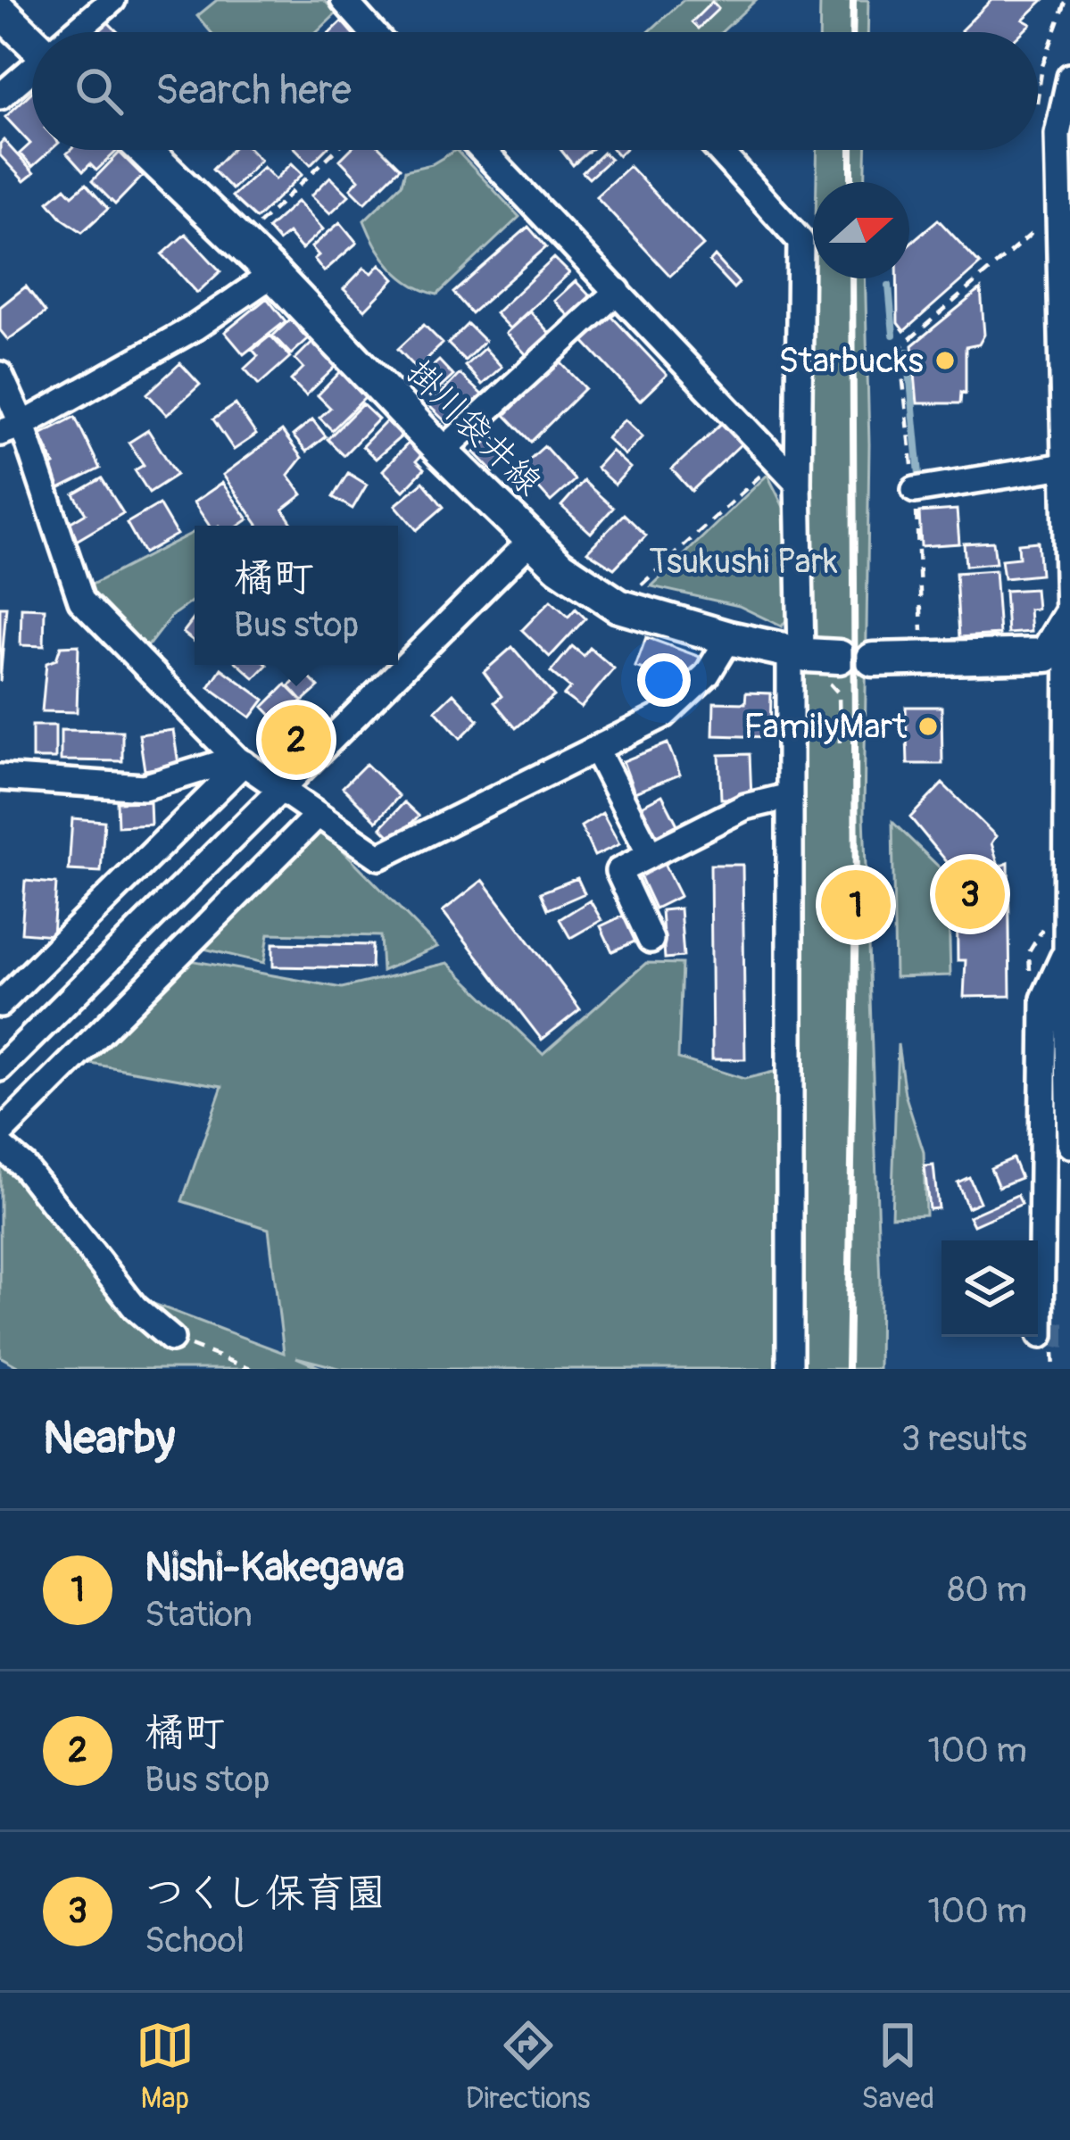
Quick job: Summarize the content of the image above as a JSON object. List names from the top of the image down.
{
  "streets": {
    "main road": ["掛川袋井線"]
  },
  "parks": ["Tsukushi Park"],
  "places": ["Starbucks", "FamilyMart"],
  "north": "right",
  "page": {
    "search": "Search here",
    "popup": ["橘町", "Bus stop"],
    "pins": ["2", "3", "1"],
    "heading": ["Nearby", "3 results"],
    "list": [
      {
        "mark": "1",
        "name": "Nishi-Kakegawa",
        "note": "Station",
        "value": "80 m"
      },
      {
        "mark": "2",
        "name": "橘町",
        "note": "Bus stop",
        "value": "100 m"
      },
      {
        "mark": "3",
        "name": "つくし保育園",
        "note": "School",
        "value": "100 m"
      }
    ],
    "nav": ["Map", "Directions", "Saved"]
  }
}
